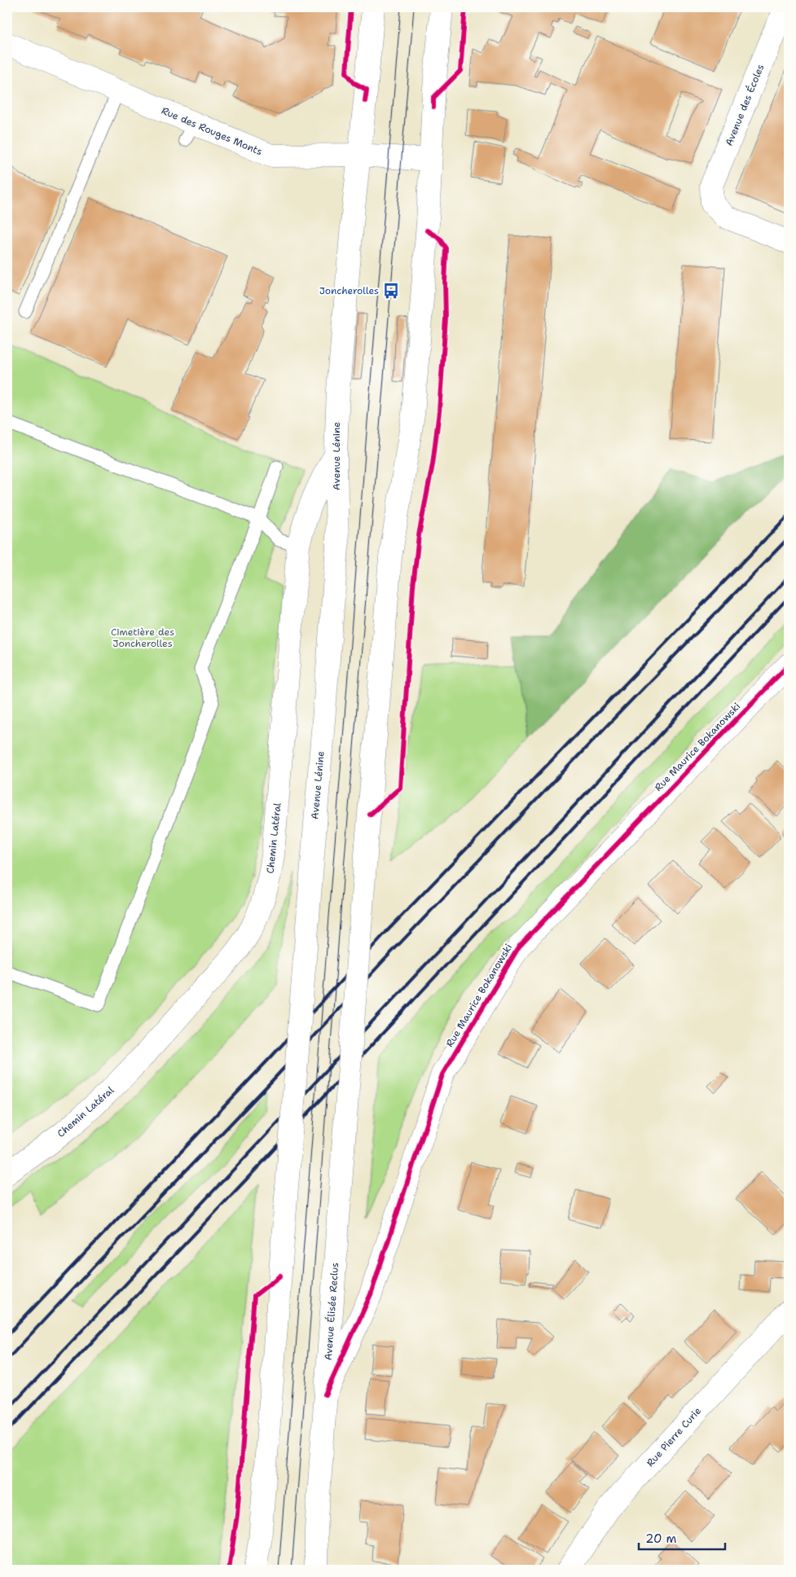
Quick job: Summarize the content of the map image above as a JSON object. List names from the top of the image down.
{
  "streets": {
    "main road": [
      "Avenue des Écoles",
      "Rue des Rouges Monts",
      "Avenue Lénine",
      "Rue Maurice Bokanowski",
      "Chemin Latéral",
      "Avenue Élisée Reclus",
      "Rue Pierre Curie"
    ]
  },
  "crossings": [
    ["Rue des Rouges Monts", "Avenue Lénine"],
    ["Rue des Rouges Monts", "Avenue Élisée Reclus"],
    ["Avenue Lénine", "Chemin Latéral"],
    ["Rue Maurice Bokanowski", "Avenue Élisée Reclus"]
  ],
  "parks": ["Cimetière des Joncherolles"],
  "places": {
    "bus stop": ["Joncherolles"]
  },
  "scale_bar": "20 m"
}
